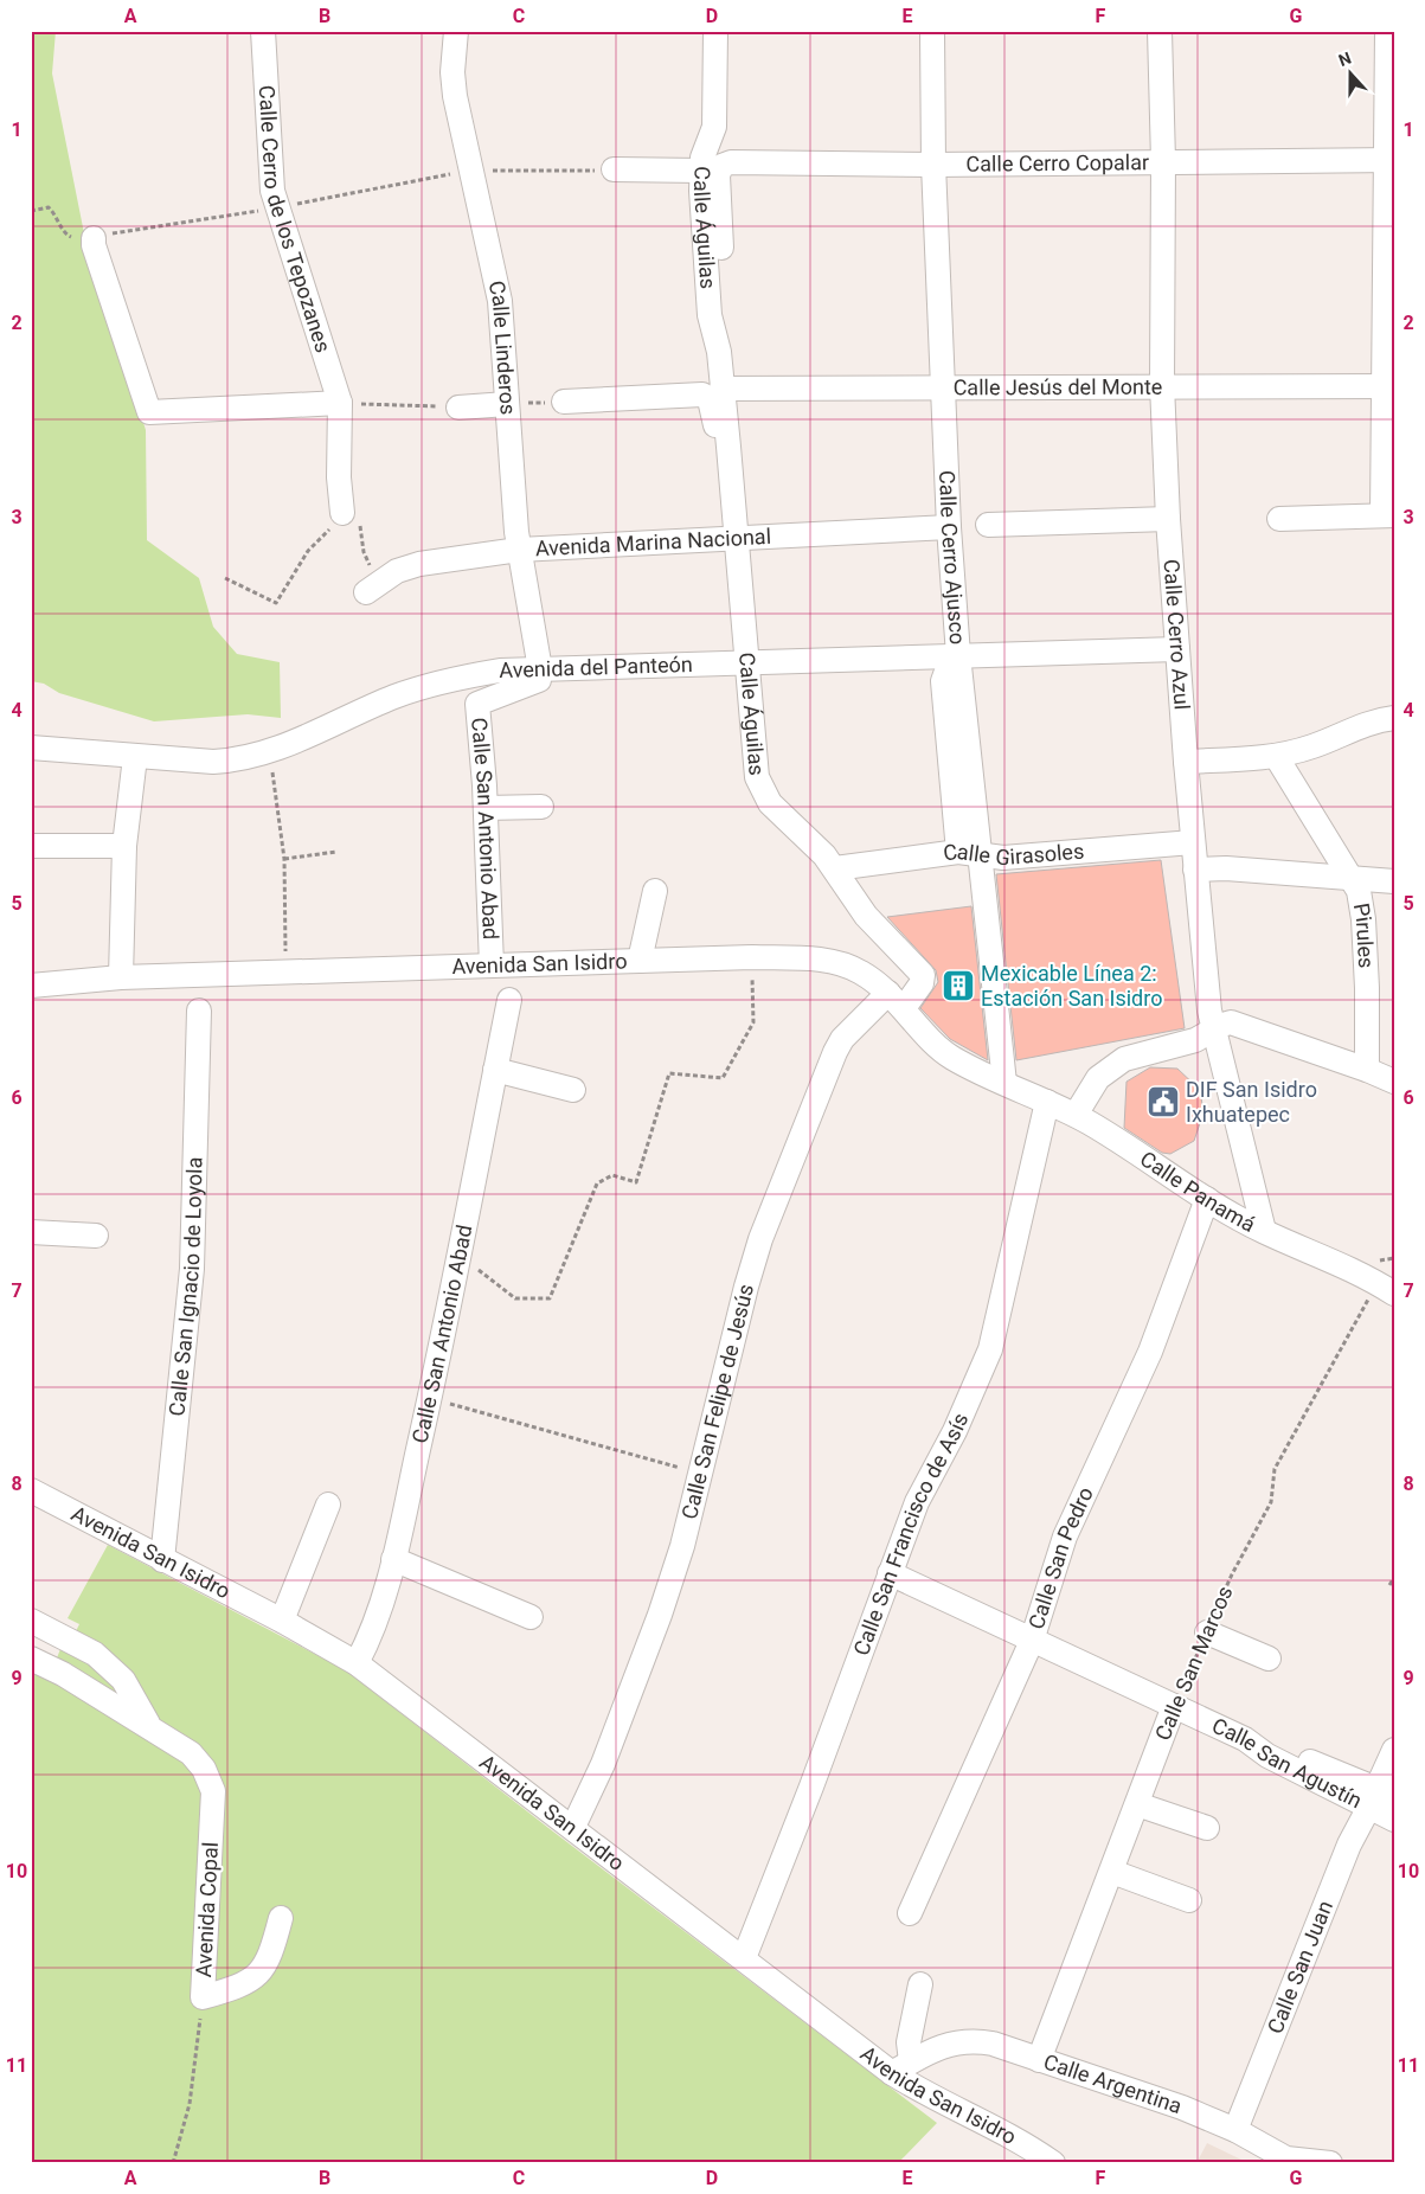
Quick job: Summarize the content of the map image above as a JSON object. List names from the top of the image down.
{
  "streets": {
    "street": [
      "Calle Cerro Copalar",
      "Calle Cerro de los Tepozanes",
      "Calle Águilas",
      "Calle Linderos",
      "Calle Jesús del Monte",
      "Avenida Marina Nacional",
      "Calle Cerro Ajusco",
      "Calle Cerro Azul",
      "Avenida del Panteón",
      "Calle San Antonio Abad",
      "Calle Girasoles",
      "Pirules",
      "Avenida San Isidro",
      "Calle Panamá",
      "Calle San Ignacio de Loyola",
      "Calle San Felipe de Jesús",
      "Calle San Francisco de Asís",
      "Calle San Pedro",
      "Calle San Marcos",
      "Calle San Agustín",
      "Avenida Copal",
      "Calle San Juan",
      "Calle Argentina"
    ]
  },
  "crossings": [
    ["Calle Cerro Copalar", "Calle Águilas"],
    ["Calle Cerro Copalar", "Calle Cerro Ajusco"],
    ["Calle Cerro Copalar", "Calle Cerro Azul"],
    ["Calle Águilas", "Calle Jesús del Monte"],
    ["Calle Águilas", "Avenida Marina Nacional"],
    ["Calle Águilas", "Avenida del Panteón"],
    ["Calle Águilas", "Calle Girasoles"],
    ["Calle Águilas", "Avenida San Isidro"],
    ["Calle Águilas", "Calle San Felipe de Jesús"],
    ["Calle Linderos", "Avenida Marina Nacional"],
    ["Calle Linderos", "Avenida del Panteón"],
    ["Calle Linderos", "Calle San Antonio Abad"],
    ["Calle Jesús del Monte", "Calle Cerro Ajusco"],
    ["Calle Jesús del Monte", "Calle Cerro Azul"],
    ["Avenida Marina Nacional", "Calle Cerro Ajusco"],
    ["Calle Cerro Ajusco", "Avenida del Panteón"],
    ["Calle Cerro Ajusco", "Calle Girasoles"],
    ["Calle Cerro Ajusco", "Avenida San Isidro"],
    ["Calle Cerro Ajusco", "Calle Panamá"],
    ["Calle Cerro Azul", "Avenida del Panteón"],
    ["Calle Cerro Azul", "Calle Girasoles"],
    ["Calle Cerro Azul", "Calle Panamá"],
    ["Avenida del Panteón", "Calle San Antonio Abad"],
    ["Calle San Antonio Abad", "Avenida San Isidro"],
    ["Avenida San Isidro", "Calle Panamá"],
    ["Avenida San Isidro", "Calle San Ignacio de Loyola"],
    ["Avenida San Isidro", "Calle San Felipe de Jesús"],
    ["Avenida San Isidro", "Calle San Francisco de Asís"],
    ["Avenida San Isidro", "Calle Argentina"],
    ["Calle Panamá", "Calle San Francisco de Asís"],
    ["Calle Panamá", "Calle San Pedro"],
    ["Calle Panamá", "Calle San Marcos"],
    ["Calle San Francisco de Asís", "Calle San Agustín"],
    ["Calle San Pedro", "Calle San Agustín"],
    ["Calle San Marcos", "Calle San Agustín"],
    ["Calle San Marcos", "Calle Argentina"],
    ["Calle San Agustín", "Calle San Juan"],
    ["Calle San Juan", "Calle Argentina"]
  ],
  "places": {
    "building": ["Mexicable Línea 2: Estación San Isidro"],
    "public building": ["DIF San Isidro Ixhuatepec"]
  },
  "north": "top",
  "grid": {
    "columns": [
      "A",
      "B",
      "C",
      "D",
      "E",
      "F",
      "G"
    ],
    "rows": [
      "1",
      "2",
      "3",
      "4",
      "5",
      "6",
      "7",
      "8",
      "9",
      "10",
      "11"
    ]
  }
}
